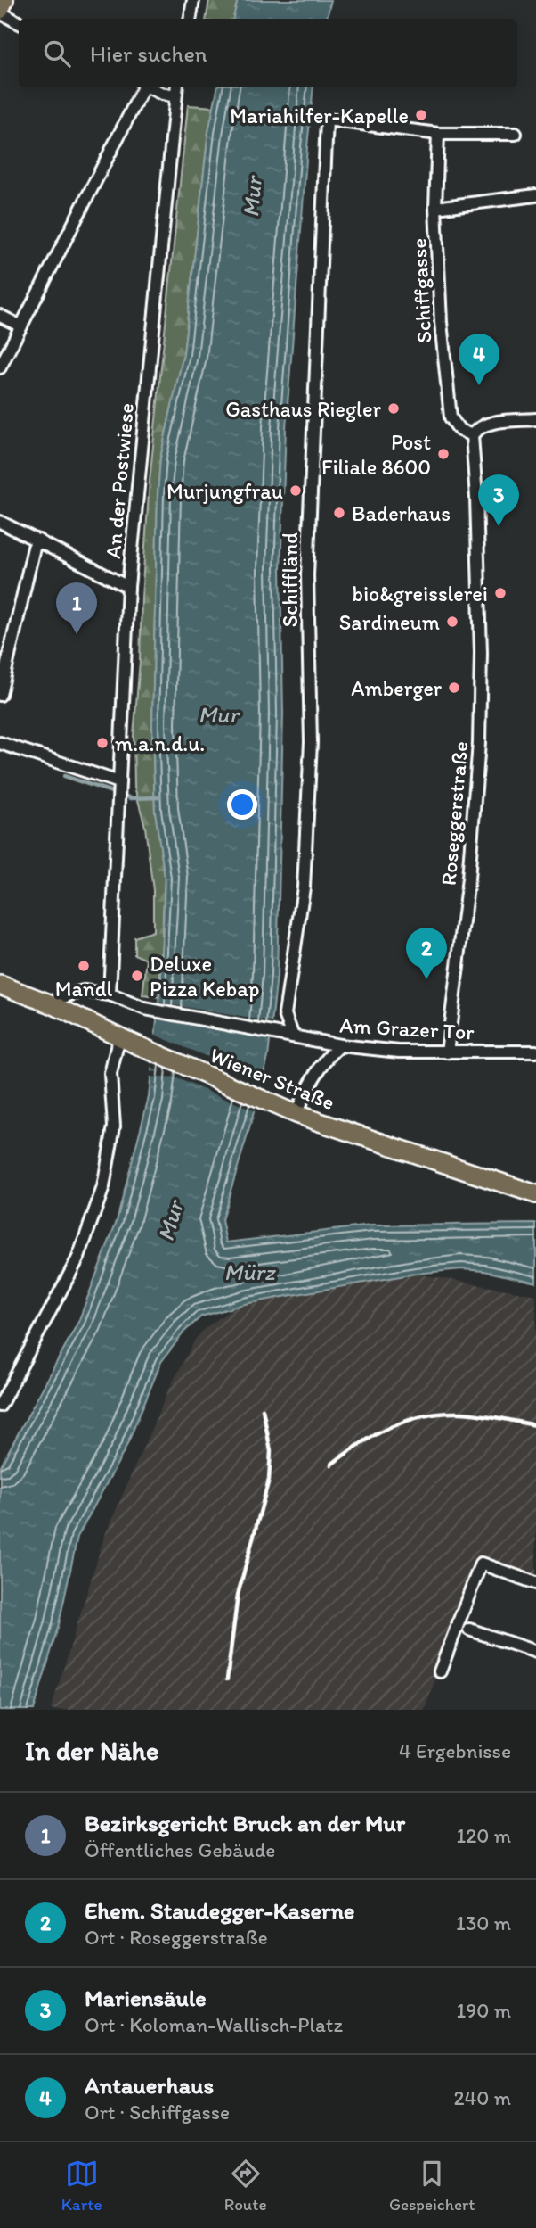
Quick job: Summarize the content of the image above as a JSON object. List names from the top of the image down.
{
  "streets": {
    "main road": ["Wiener Straße"],
    "street": [
      "Schiffgasse",
      "An der Postwiese",
      "Schiffländ",
      "Roseggerstraße",
      "Am Grazer Tor"
    ]
  },
  "crossings": [
    ["Schiffgasse", "Schiffländ"],
    ["Schiffgasse", "Roseggerstraße"],
    ["An der Postwiese", "Am Grazer Tor"],
    ["Schiffländ", "Am Grazer Tor"],
    ["Roseggerstraße", "Am Grazer Tor"]
  ],
  "water": ["Mur", "Mürz"],
  "places": [
    "Mariahilfer-Kapelle",
    "Gasthaus Riegler",
    "Post Filiale 8600",
    "Murjungfrau",
    "Baderhaus",
    "bio&greisslerei",
    "Sardineum",
    "Amberger",
    "m.a.n.d.u.",
    "Mandl",
    "Deluxe Pizza Kebap"
  ],
  "page": {
    "search": "Hier suchen",
    "pins": [
      "4",
      "3",
      "1",
      "2"
    ],
    "heading": ["In der Nähe", "4 Ergebnisse"],
    "list": [
      {
        "mark": "1",
        "name": "Bezirksgericht Bruck an der Mur",
        "note": "Öffentliches Gebäude",
        "value": "120 m"
      },
      {
        "mark": "2",
        "name": "Ehem. Staudegger-Kaserne",
        "note": "Ort · Roseggerstraße",
        "value": "130 m"
      },
      {
        "mark": "3",
        "name": "Mariensäule",
        "note": "Ort · Koloman-Wallisch-Platz",
        "value": "190 m"
      },
      {
        "mark": "4",
        "name": "Antauerhaus",
        "note": "Ort · Schiffgasse",
        "value": "240 m"
      }
    ],
    "nav": ["Karte", "Route", "Gespeichert"]
  }
}
